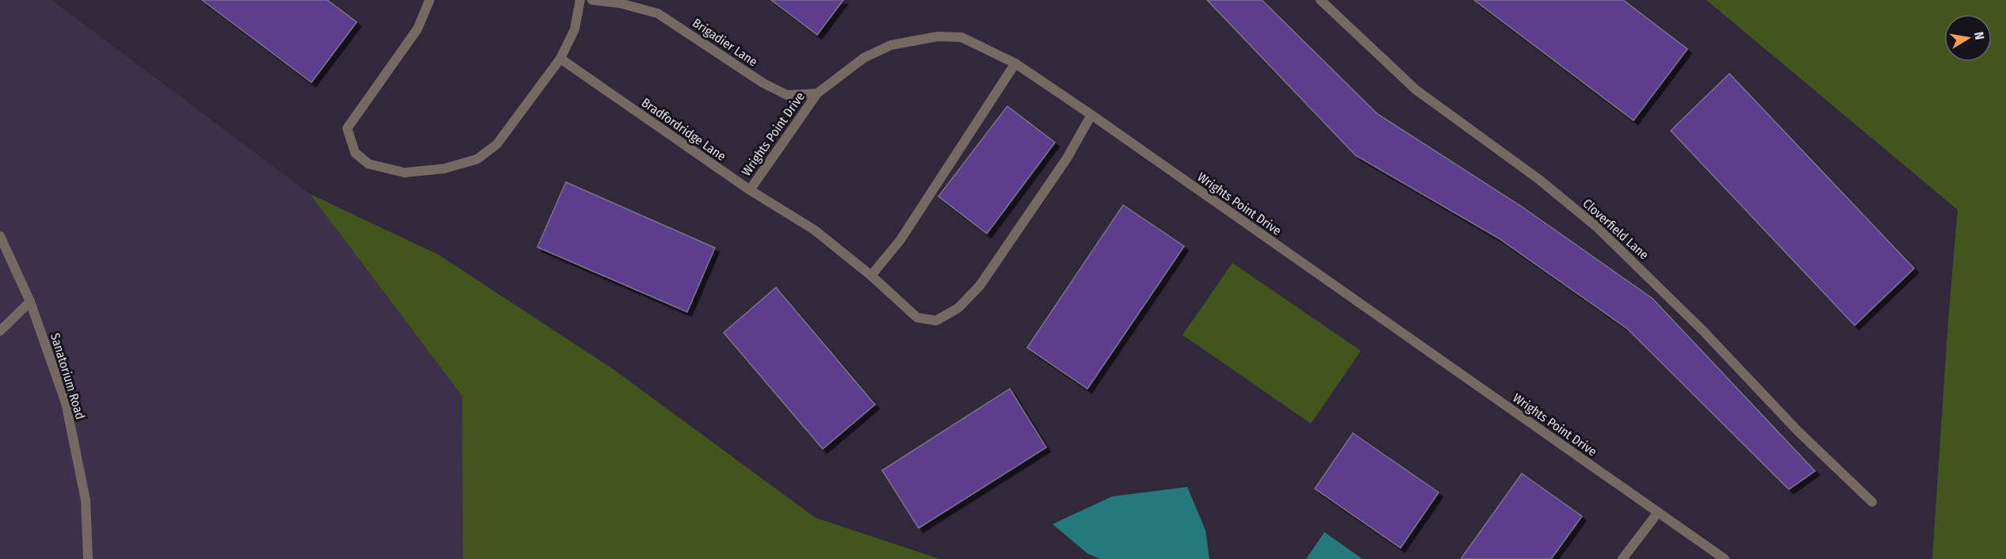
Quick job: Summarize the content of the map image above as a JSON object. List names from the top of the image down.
{
  "streets": {
    "street": [
      "Brigadier Lane",
      "Bradfordridge Lane",
      "Wrights Point Drive",
      "Cloverfield Lane",
      "Sanatorium Road"
    ]
  },
  "crossings": [
    ["Brigadier Lane", "Wrights Point Drive"],
    ["Bradfordridge Lane", "Wrights Point Drive"]
  ],
  "north": "right"
}
